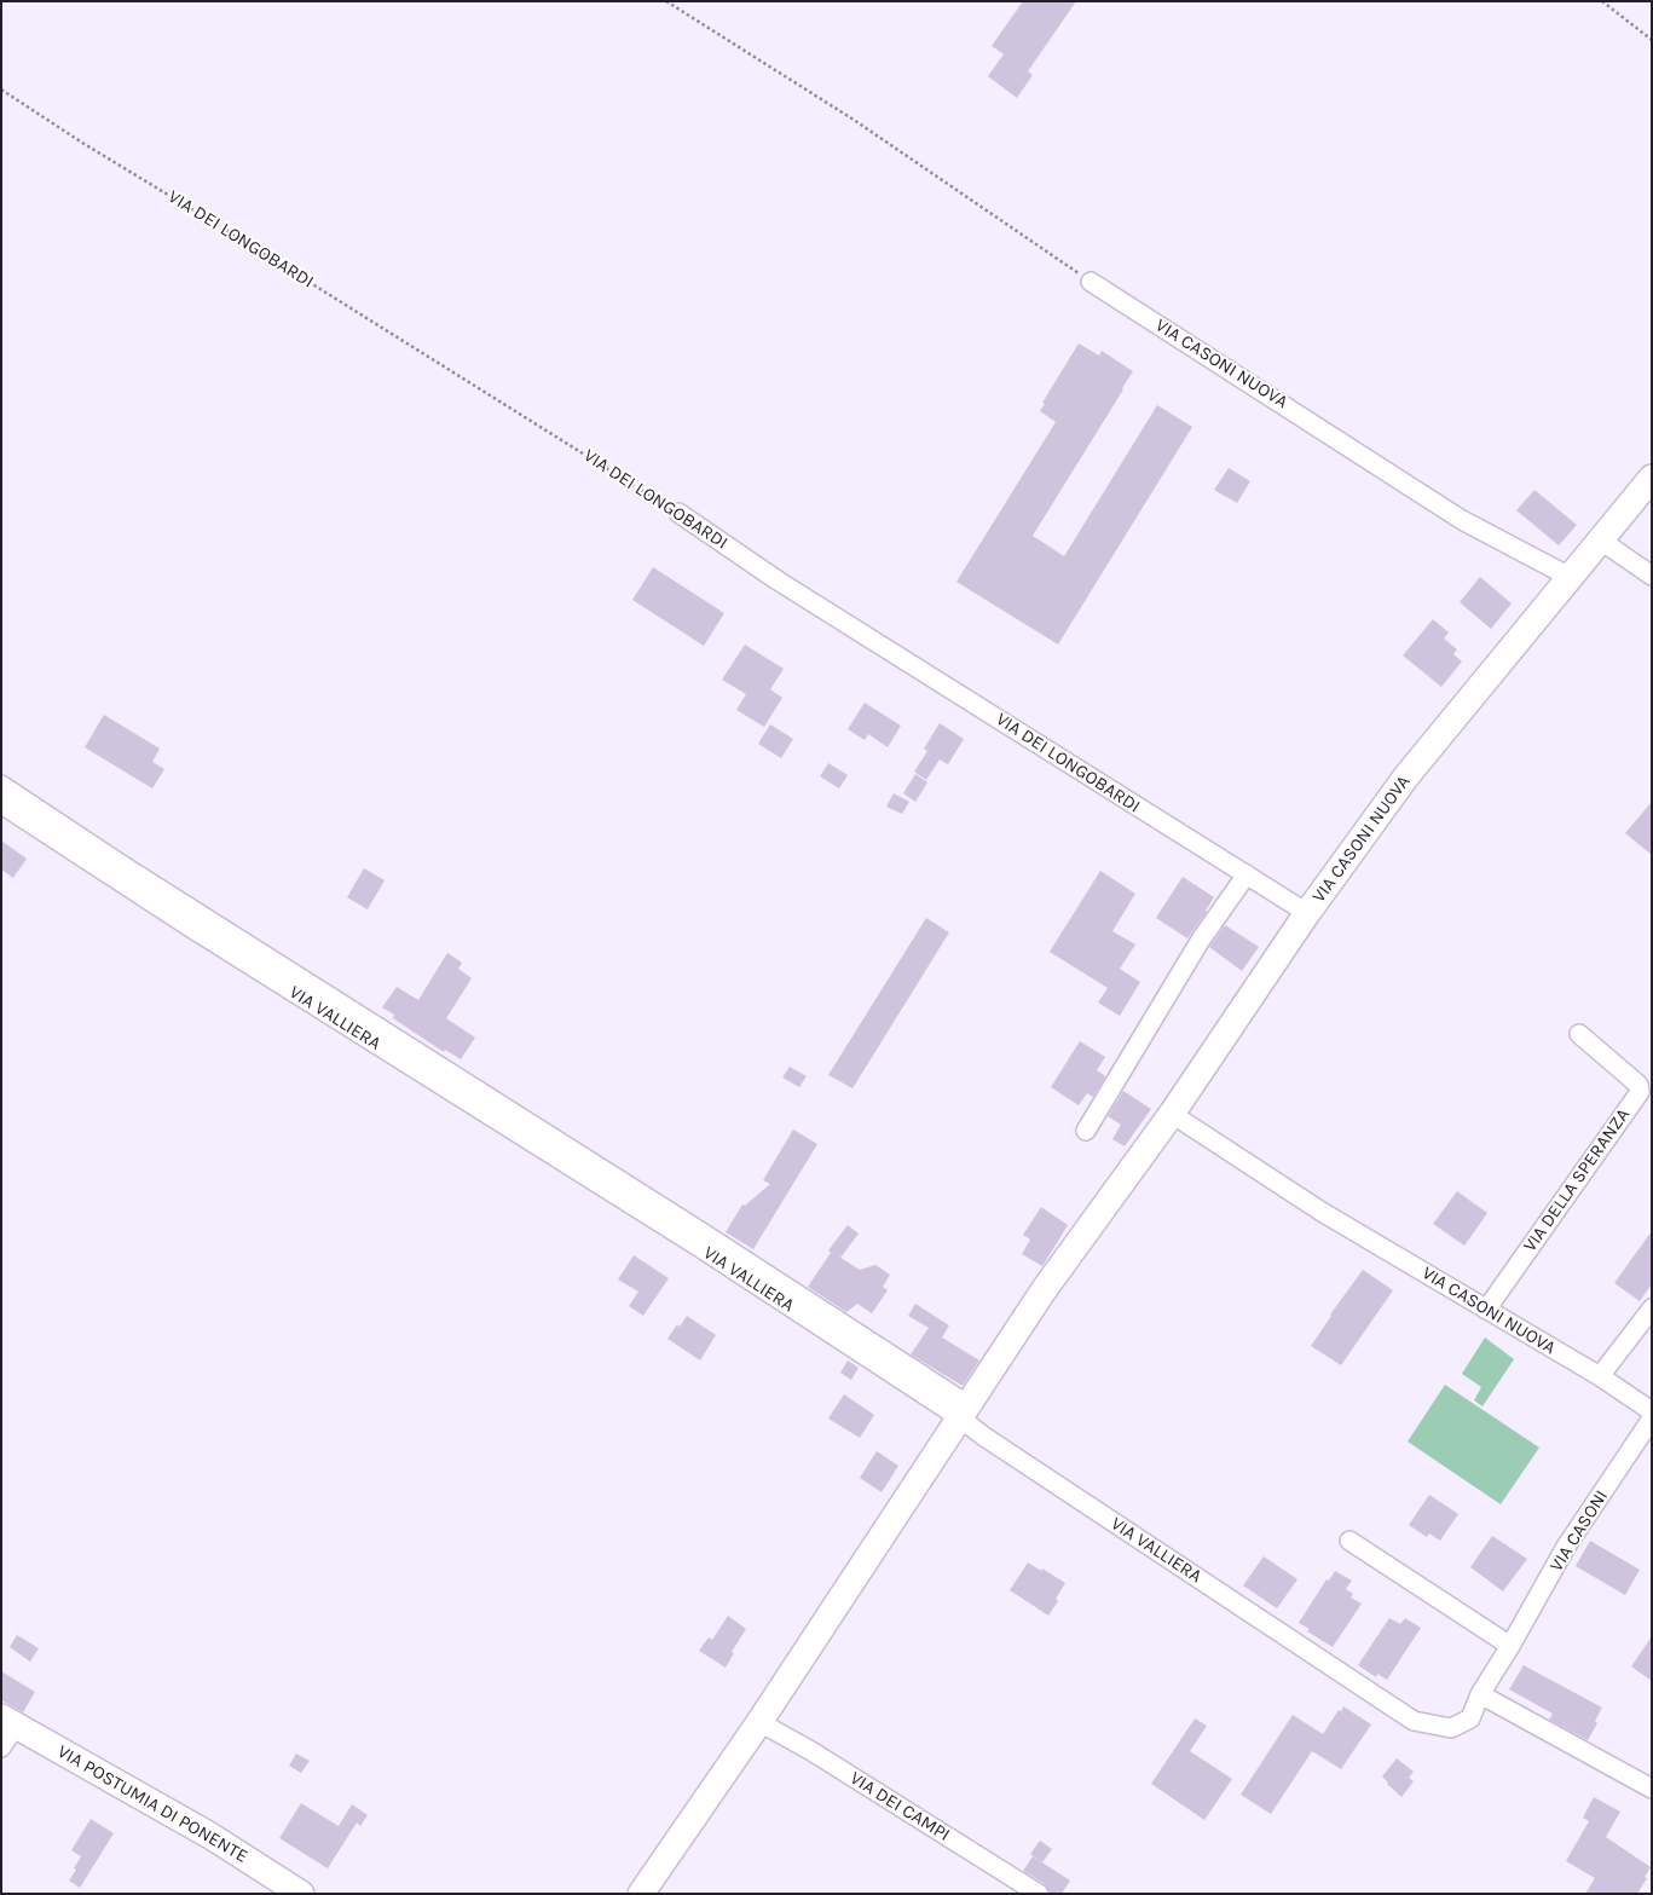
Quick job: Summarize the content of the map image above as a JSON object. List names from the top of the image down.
{
  "streets": {
    "main road": ["VIA CASONI NUOVA", "VIA POSTUMIA DI PONENTE"],
    "street": [
      "VIA DEI LONGOBARDI",
      "VIA VALLIERA",
      "VIA DELLA SPERANZA",
      "VIA CASONI",
      "VIA DEI CAMPI"
    ]
  },
  "crossings": [
    ["VIA DEI LONGOBARDI", "VIA CASONI NUOVA"],
    ["VIA CASONI NUOVA", "VIA VALLIERA"],
    ["VIA CASONI NUOVA", "VIA DELLA SPERANZA"],
    ["VIA CASONI NUOVA", "VIA DEI CAMPI"],
    ["VIA VALLIERA", "VIA CASONI"]
  ]
}
